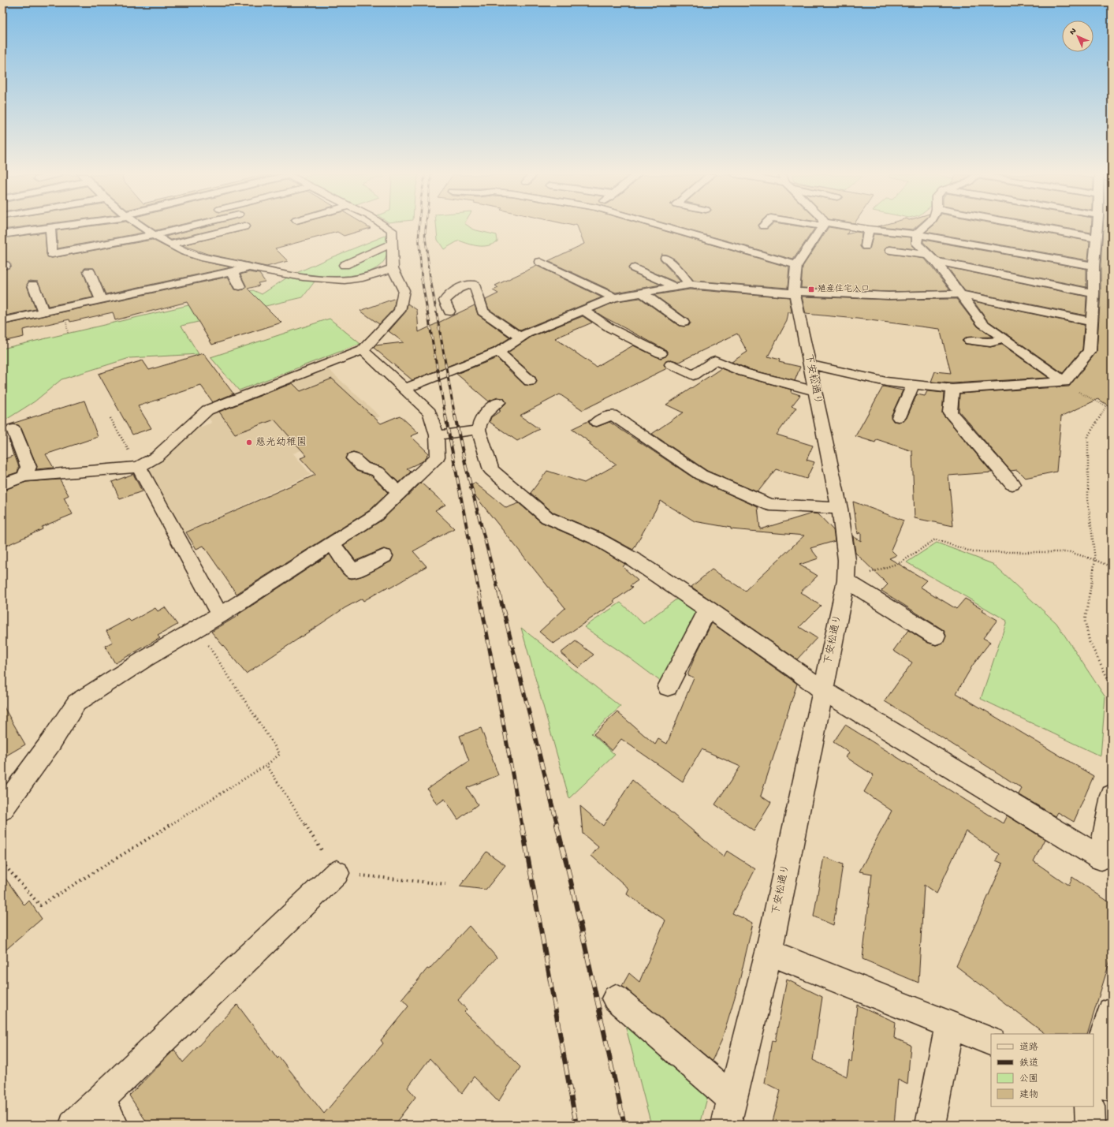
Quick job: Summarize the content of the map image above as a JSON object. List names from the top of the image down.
{
  "streets": {
    "street": ["下安松通り"]
  },
  "places": {
    "transit": ["殖産住宅入口"],
    "other": ["慈光幼稚園"]
  },
  "legend": [
    "道路",
    "鉄道",
    "公園",
    "建物"
  ],
  "north": "top left"
}
